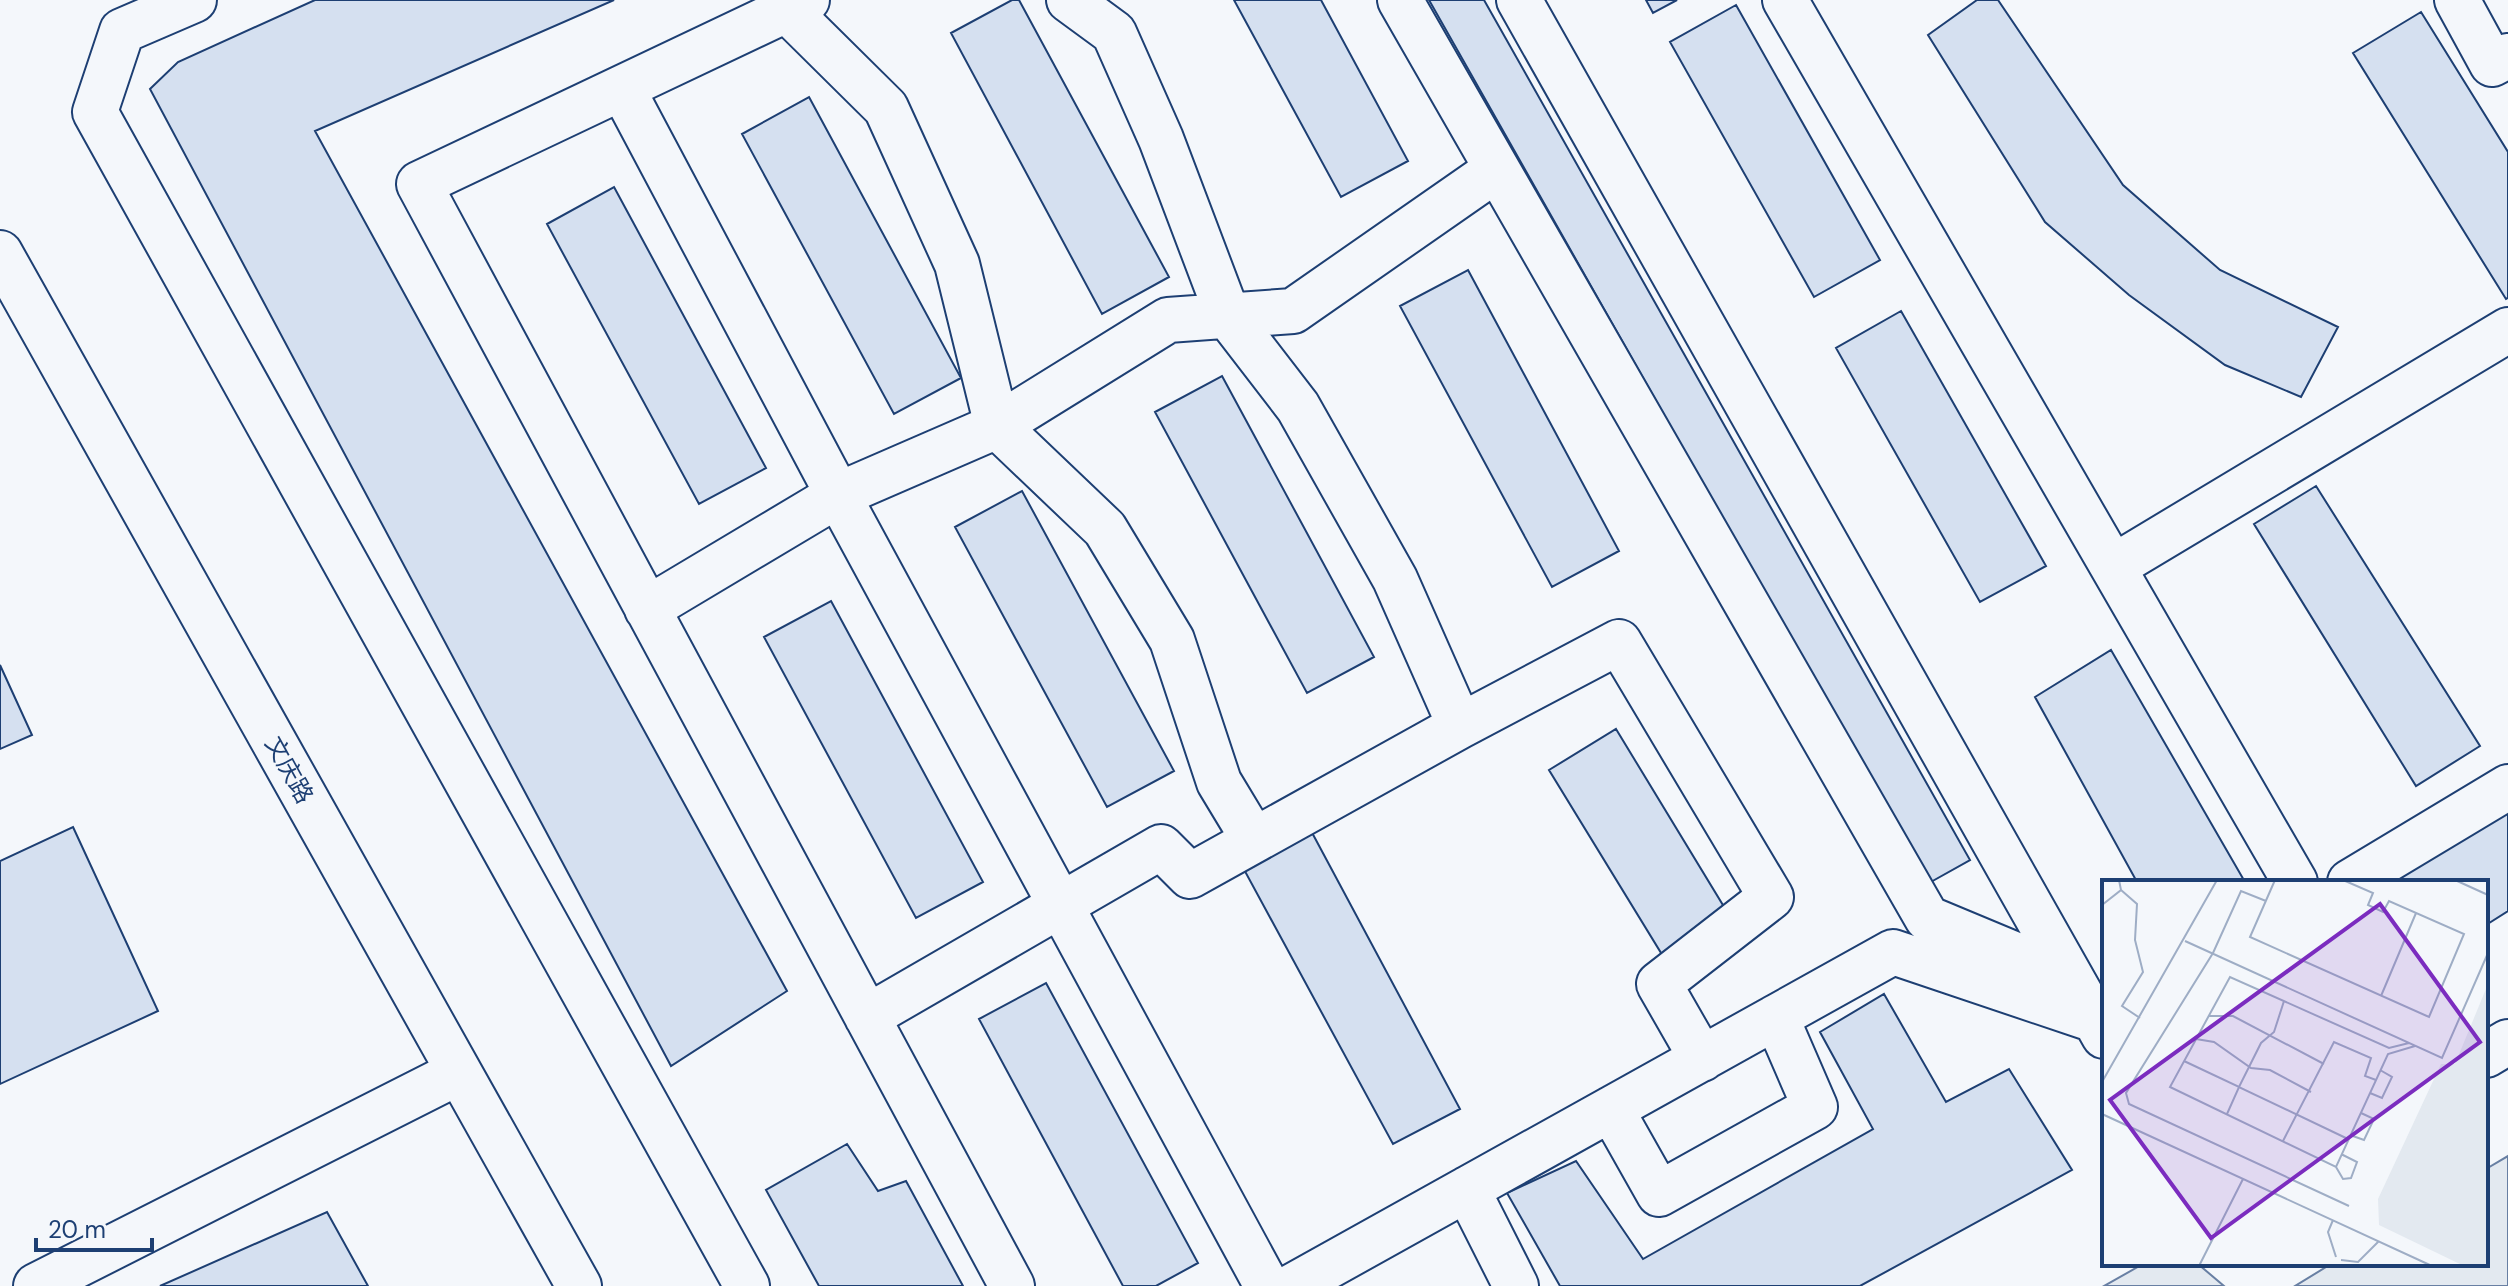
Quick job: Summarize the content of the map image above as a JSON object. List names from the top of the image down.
{
  "streets": {
    "street": ["文庆路"]
  },
  "scale_bar": "20 m"
}
